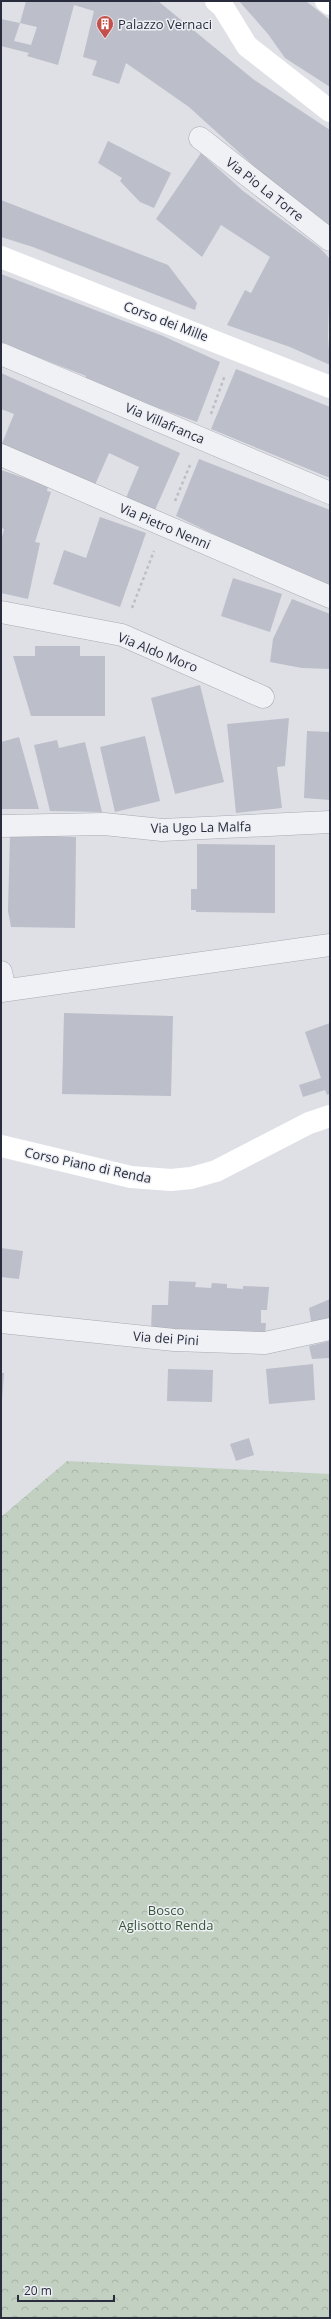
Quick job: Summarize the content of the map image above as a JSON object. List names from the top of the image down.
{
  "streets": {
    "main road": ["Corso dei Mille", "Corso Piano di Renda"],
    "street": [
      "Via Pio La Torre",
      "Via Villafranca",
      "Via Pietro Nenni",
      "Via Aldo Moro",
      "Via Ugo La Malfa",
      "Via dei Pini"
    ]
  },
  "parks": ["Bosco Aglisotto Renda"],
  "places": {
    "building": ["Palazzo Vernaci"]
  },
  "scale_bar": "20 m"
}
